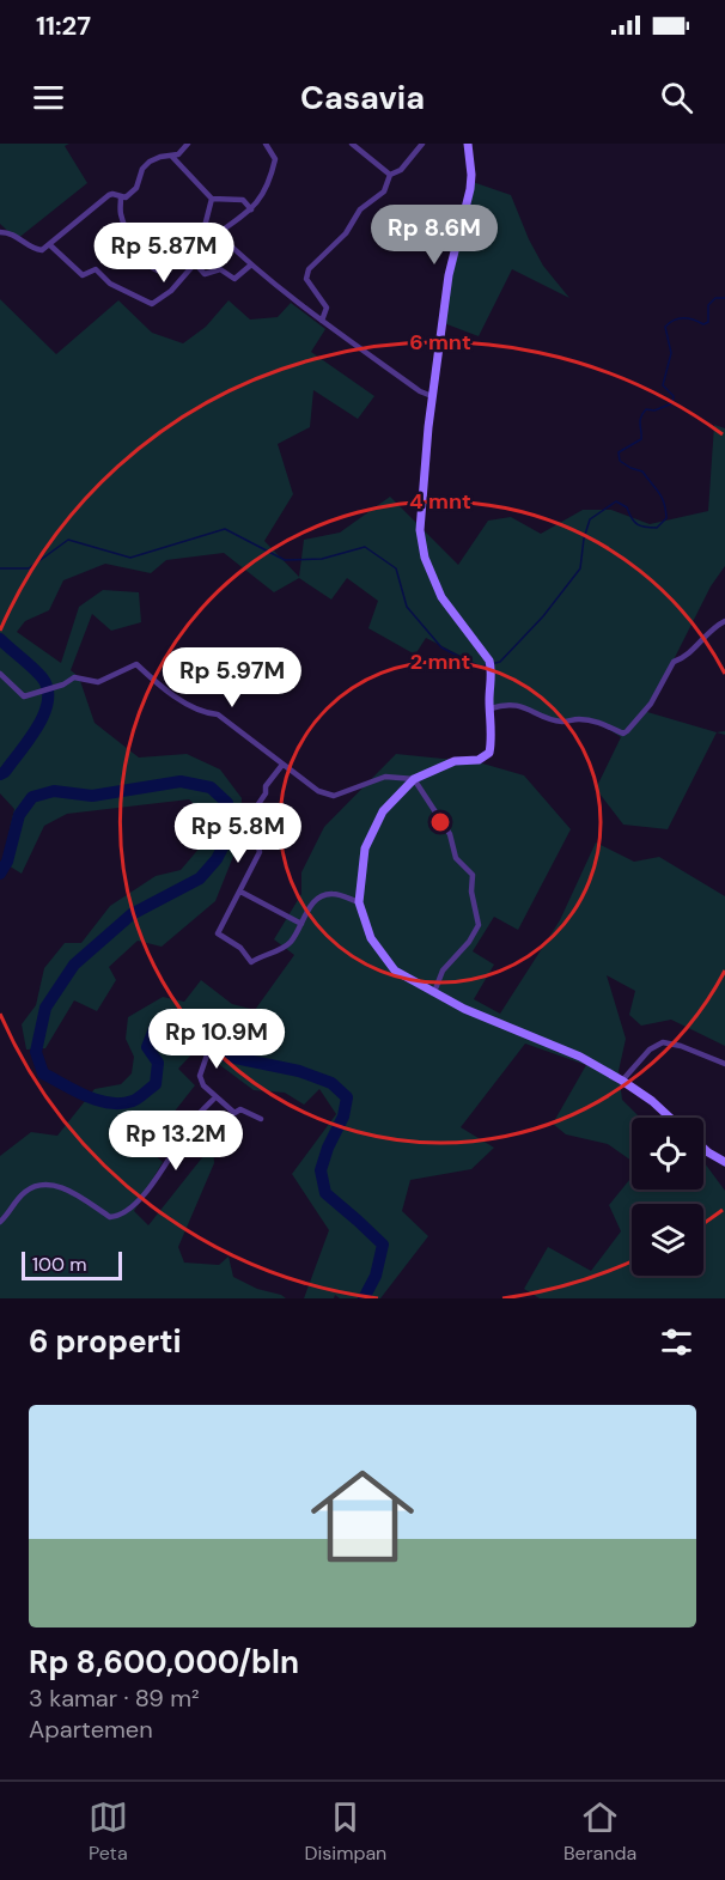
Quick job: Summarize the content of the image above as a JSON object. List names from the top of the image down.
{
  "scale_bar": "100 m",
  "page": {
    "status": "11:27",
    "header": "Casavia",
    "price": [
      "Rp 8.6M",
      "Rp 5.87M",
      "Rp 5.97M",
      "Rp 5.8M",
      "Rp 10.9M",
      "Rp 13.2M"
    ],
    "scale": "100 m",
    "heading": "6 properti",
    "list": [
      {
        "name": "Rp 8,600,000/bln",
        "note": "3 kamar · 89 m² · Apartemen"
      }
    ],
    "tabs": ["Peta", "Disimpan", "Beranda"]
  },
  "rings": ["6 mnt", "4 mnt", "2 mnt"]
}
